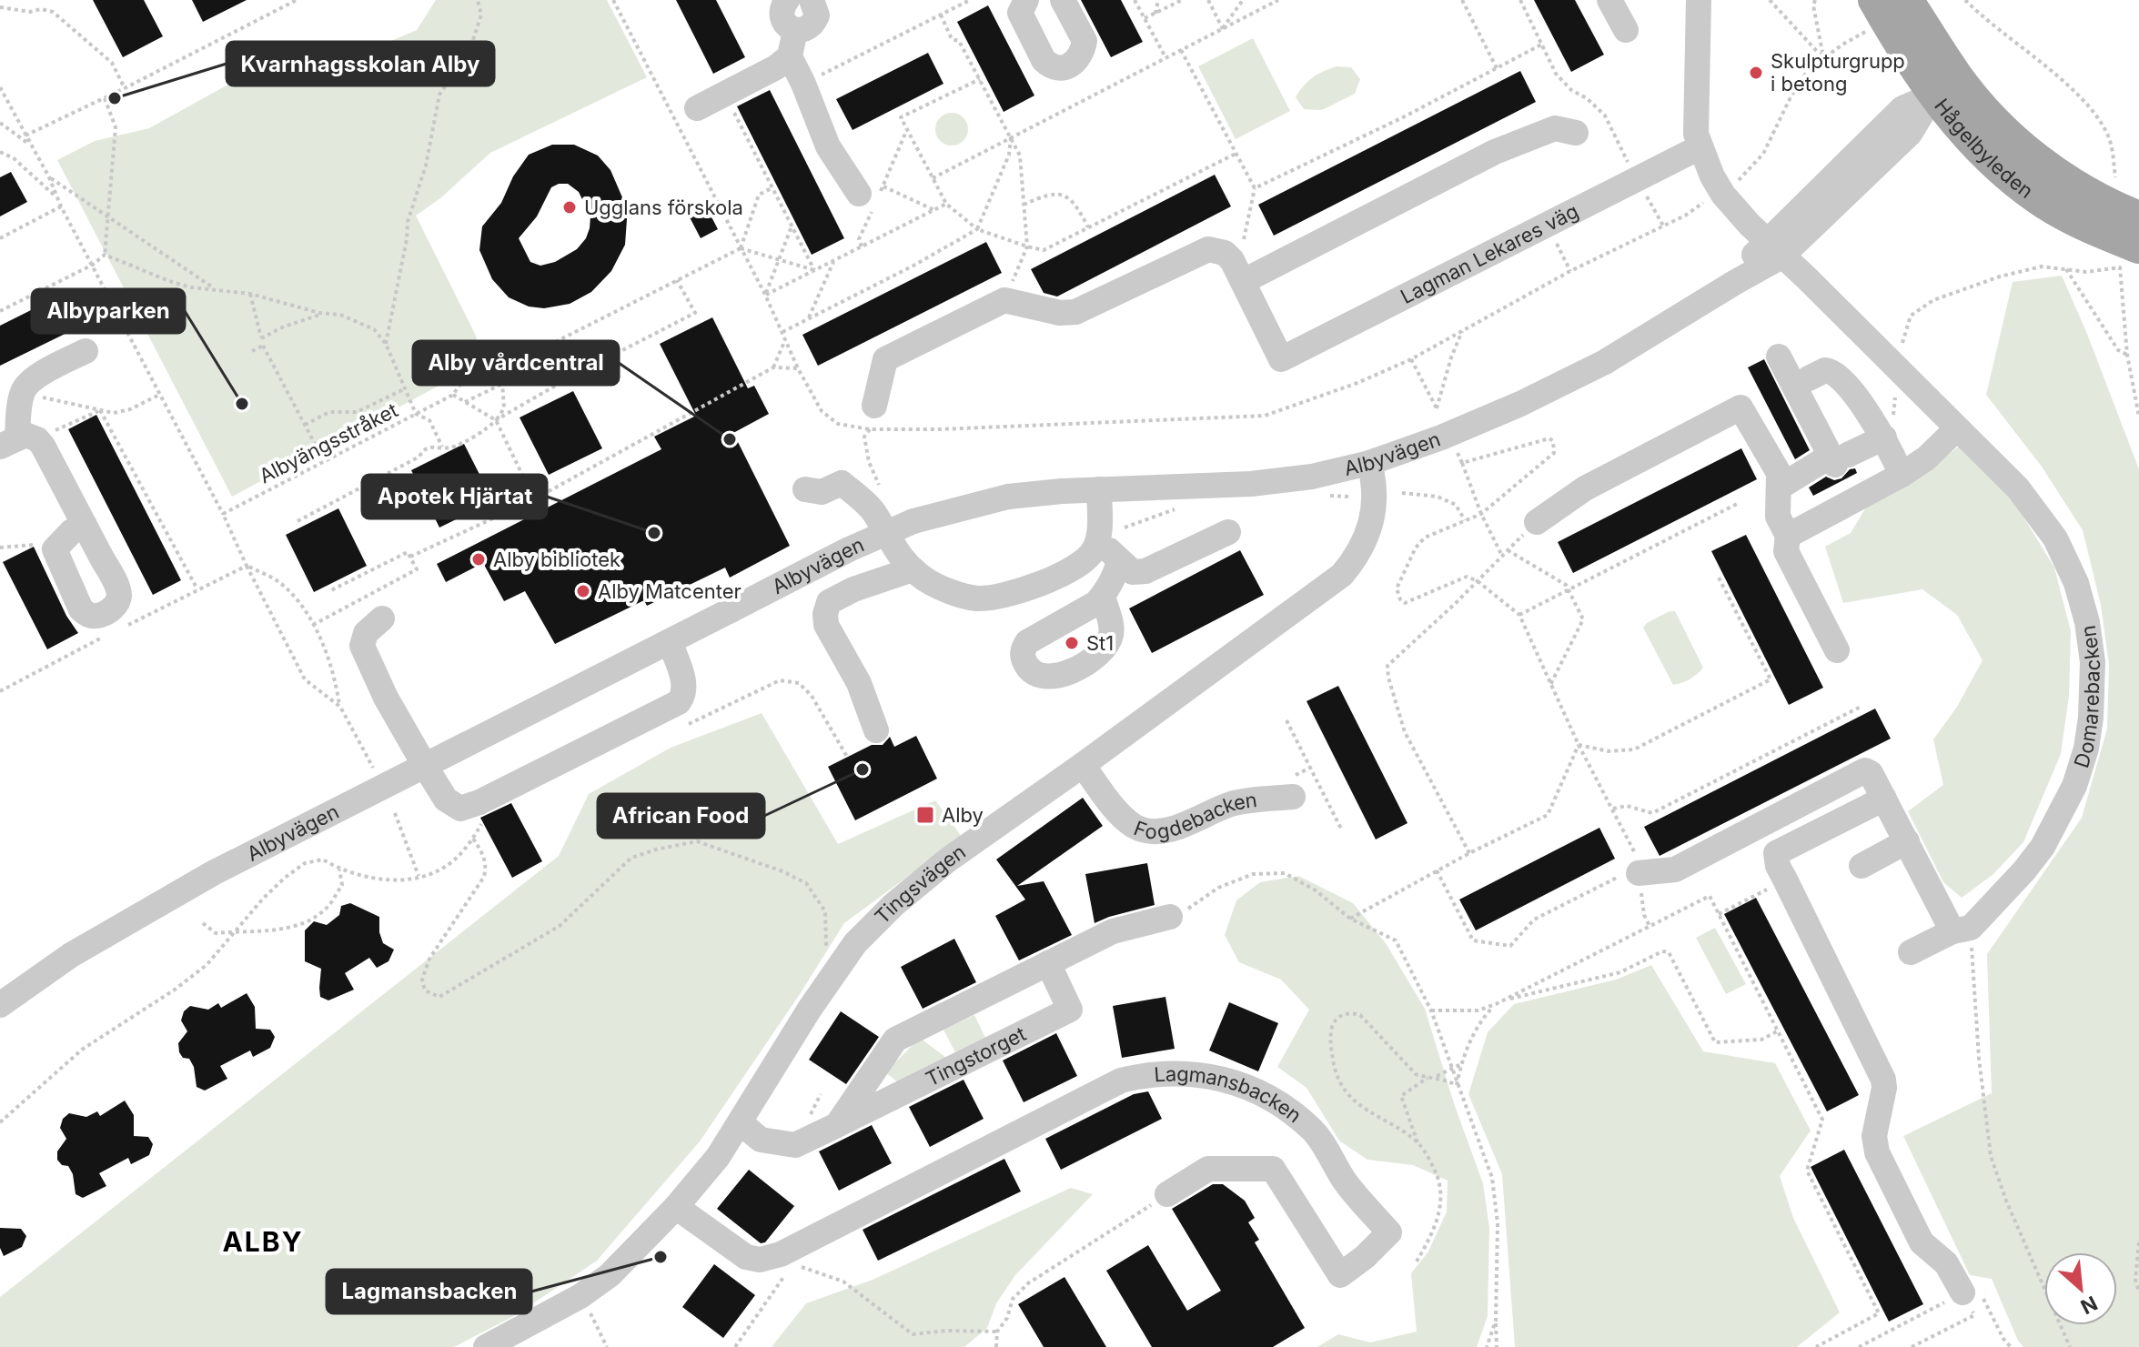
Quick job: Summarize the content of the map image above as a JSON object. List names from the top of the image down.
{
  "streets": {
    "main road": ["Hågelbyleden"],
    "street": [
      "Lagman Lekares väg",
      "Albyvägen",
      "Domarebacken",
      "Fogdebacken",
      "Tingsvägen",
      "Tingstorget",
      "Lagmansbacken"
    ],
    "path": ["Albyängsstråket"]
  },
  "crossings": [
    ["Hågelbyleden", "Albyvägen"],
    ["Albyvägen", "Domarebacken"],
    ["Albyvägen", "Tingsvägen"],
    ["Fogdebacken", "Tingsvägen"],
    ["Tingsvägen", "Tingstorget"],
    ["Tingsvägen", "Lagmansbacken"]
  ],
  "districts": ["ALBY"],
  "places": {
    "other": [
      "Skulpturgrupp i betong",
      "Kvarnhagsskolan Alby",
      "Ugglans förskola",
      "Albyparken",
      "Alby vårdcentral",
      "Apotek Hjärtat",
      "Alby bibliotek",
      "Alby Matcenter",
      "St1",
      "African Food",
      "Lagmansbacken"
    ],
    "transit": ["Alby"]
  },
  "north": "bottom right"
}
